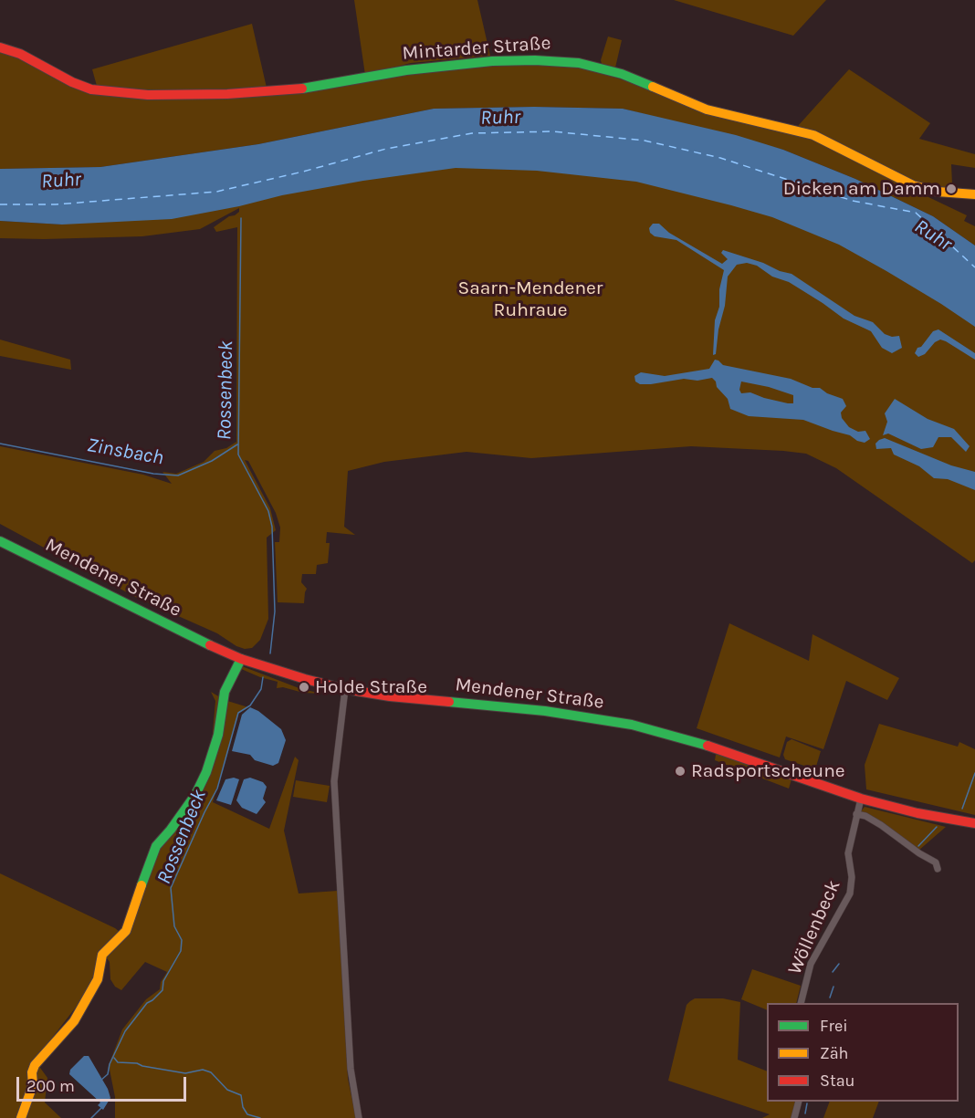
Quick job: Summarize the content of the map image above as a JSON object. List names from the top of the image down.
{
  "streets": {
    "main road": ["Mintarder Straße", "Mendener Straße"],
    "street": ["Wöllenbeck"]
  },
  "crossings": [
    ["Mendener Straße", "Wöllenbeck"]
  ],
  "water": ["Ruhr", "Rossenbeck", "Zinsbach"],
  "parks": ["Saarn-Mendener Ruhraue"],
  "places": ["Dicken am Damm", "Holde Straße", "Radsportscheune"],
  "legend": ["Frei", "Zäh", "Stau"],
  "scale_bar": "200 m"
}
